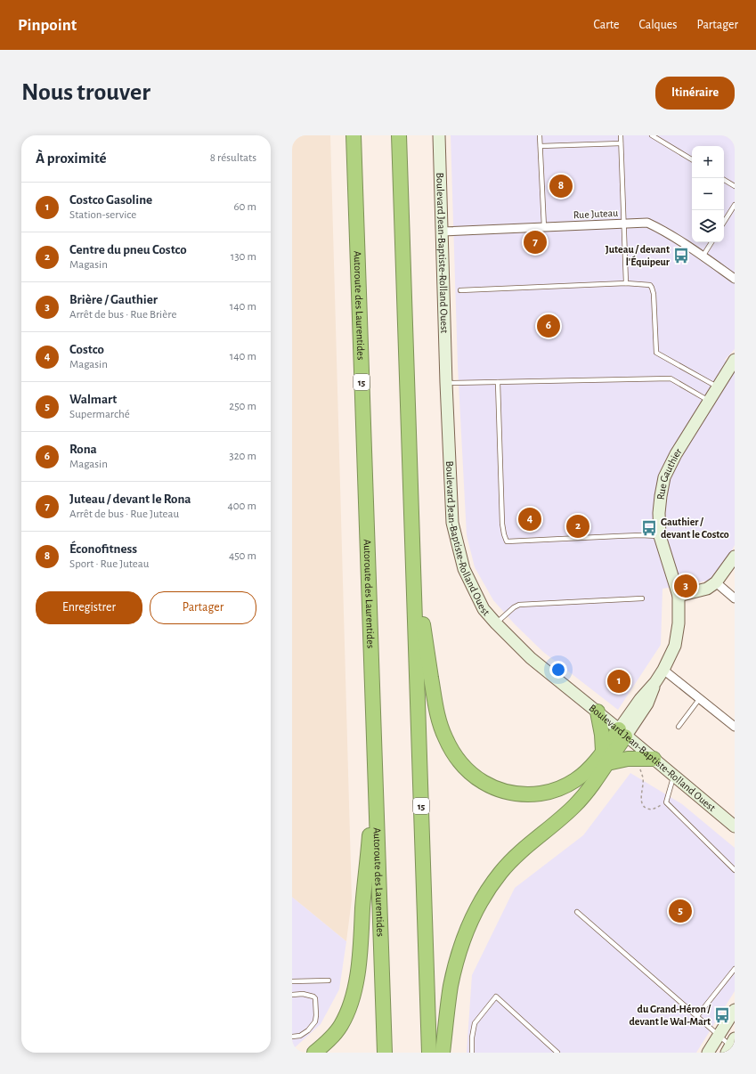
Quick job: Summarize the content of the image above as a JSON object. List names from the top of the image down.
{
  "streets": {
    "highway": ["Autoroute des Laurentides", "15"],
    "street": ["Rue Juteau", "Boulevard Jean-Baptiste-Rolland Ouest", "Rue Gauthier"]
  },
  "crossings": [
    ["Rue Juteau", "Boulevard Jean-Baptiste-Rolland Ouest"],
    ["Boulevard Jean-Baptiste-Rolland Ouest", "Rue Gauthier"]
  ],
  "places": {
    "bus stop": ["Juteau / devant l'Équipeur", "Gauthier / devant le Costco", "du Grand-Héron / devant le Wal-Mart"]
  },
  "page": {
    "header": "Pinpoint",
    "nav": ["Carte", "Calques", "Partager"],
    "buttons": [
      "Itinéraire",
      ["Enregistrer", "Partager"]
    ],
    "title": "Nous trouver",
    "heading": ["À proximité", "8 résultats"],
    "map_buttons": ["+", "−"],
    "pins": [
      "8",
      "7",
      "6",
      "4",
      "2",
      "3",
      "1",
      "5"
    ],
    "list": [
      {
        "mark": "1",
        "name": "Costco Gasoline",
        "note": "Station-service",
        "value": "60 m"
      },
      {
        "mark": "2",
        "name": "Centre du pneu Costco",
        "note": "Magasin",
        "value": "130 m"
      },
      {
        "mark": "3",
        "name": "Brière / Gauthier",
        "note": "Arrêt de bus · Rue Brière",
        "value": "140 m"
      },
      {
        "mark": "4",
        "name": "Costco",
        "note": "Magasin",
        "value": "140 m"
      },
      {
        "mark": "5",
        "name": "Walmart",
        "note": "Supermarché",
        "value": "250 m"
      },
      {
        "mark": "6",
        "name": "Rona",
        "note": "Magasin",
        "value": "320 m"
      },
      {
        "mark": "7",
        "name": "Juteau / devant le Rona",
        "note": "Arrêt de bus · Rue Juteau",
        "value": "400 m"
      },
      {
        "mark": "8",
        "name": "Éconofitness",
        "note": "Sport · Rue Juteau",
        "value": "450 m"
      }
    ]
  }
}
